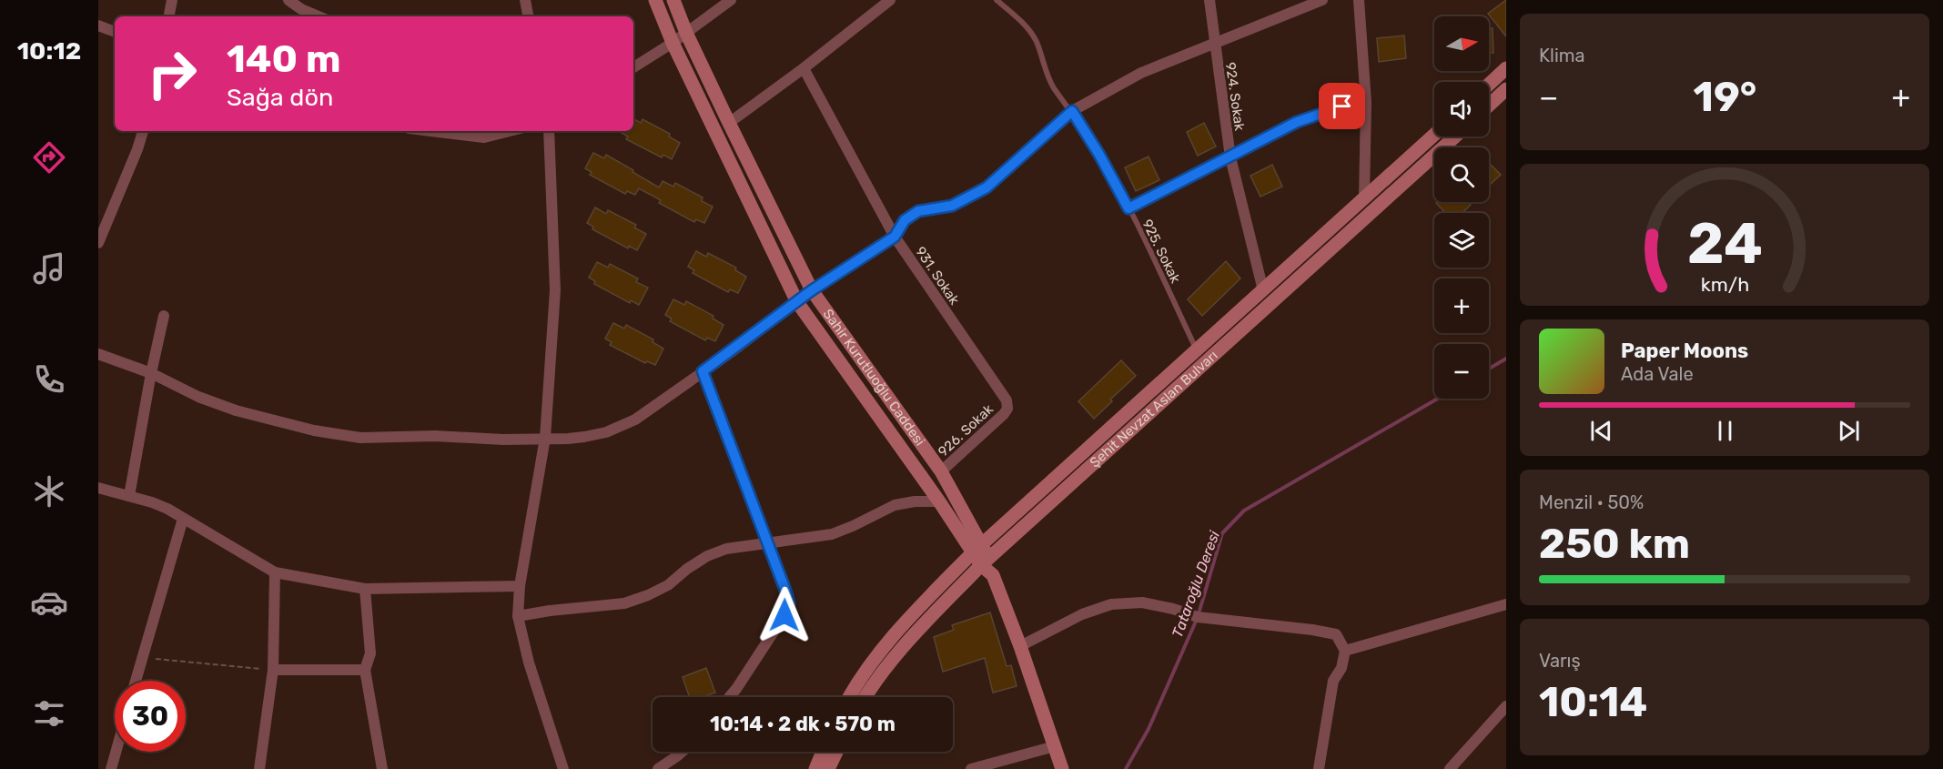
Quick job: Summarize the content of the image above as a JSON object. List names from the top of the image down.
{
  "streets": {
    "main road": ["Sahir Kurutluoğlu Caddesi", "Şehit Nevzat Aslan Bulvarı"],
    "street": ["924. Sokak", "931. Sokak", "926. Sokak"],
    "lane": ["925. Sokak"]
  },
  "crossings": [
    ["924. Sokak", "Şehit Nevzat Aslan Bulvarı"],
    ["925. Sokak", "Şehit Nevzat Aslan Bulvarı"],
    ["931. Sokak", "926. Sokak"],
    ["Sahir Kurutluoğlu Caddesi", "Şehit Nevzat Aslan Bulvarı"],
    ["Sahir Kurutluoğlu Caddesi", "926. Sokak"]
  ],
  "water": ["Tataroğlu Deresi"],
  "north": "right",
  "page": {
    "tabs": "10:12",
    "tile": [
      "Klima",
      ["Menzil · 50%", "250 km"],
      ["Varış", "10:14"]
    ],
    "map_buttons": ["+", "−"],
    "turn": ["140 m", "Sağa dön"],
    "heat": ["−", "19°", "+"],
    "song": ["Paper Moons", "Ada Vale"],
    "limit": "30",
    "trip": "10:14 · 2 dk · 570 m",
    "gauge": ["24", "km/h"]
  }
}
